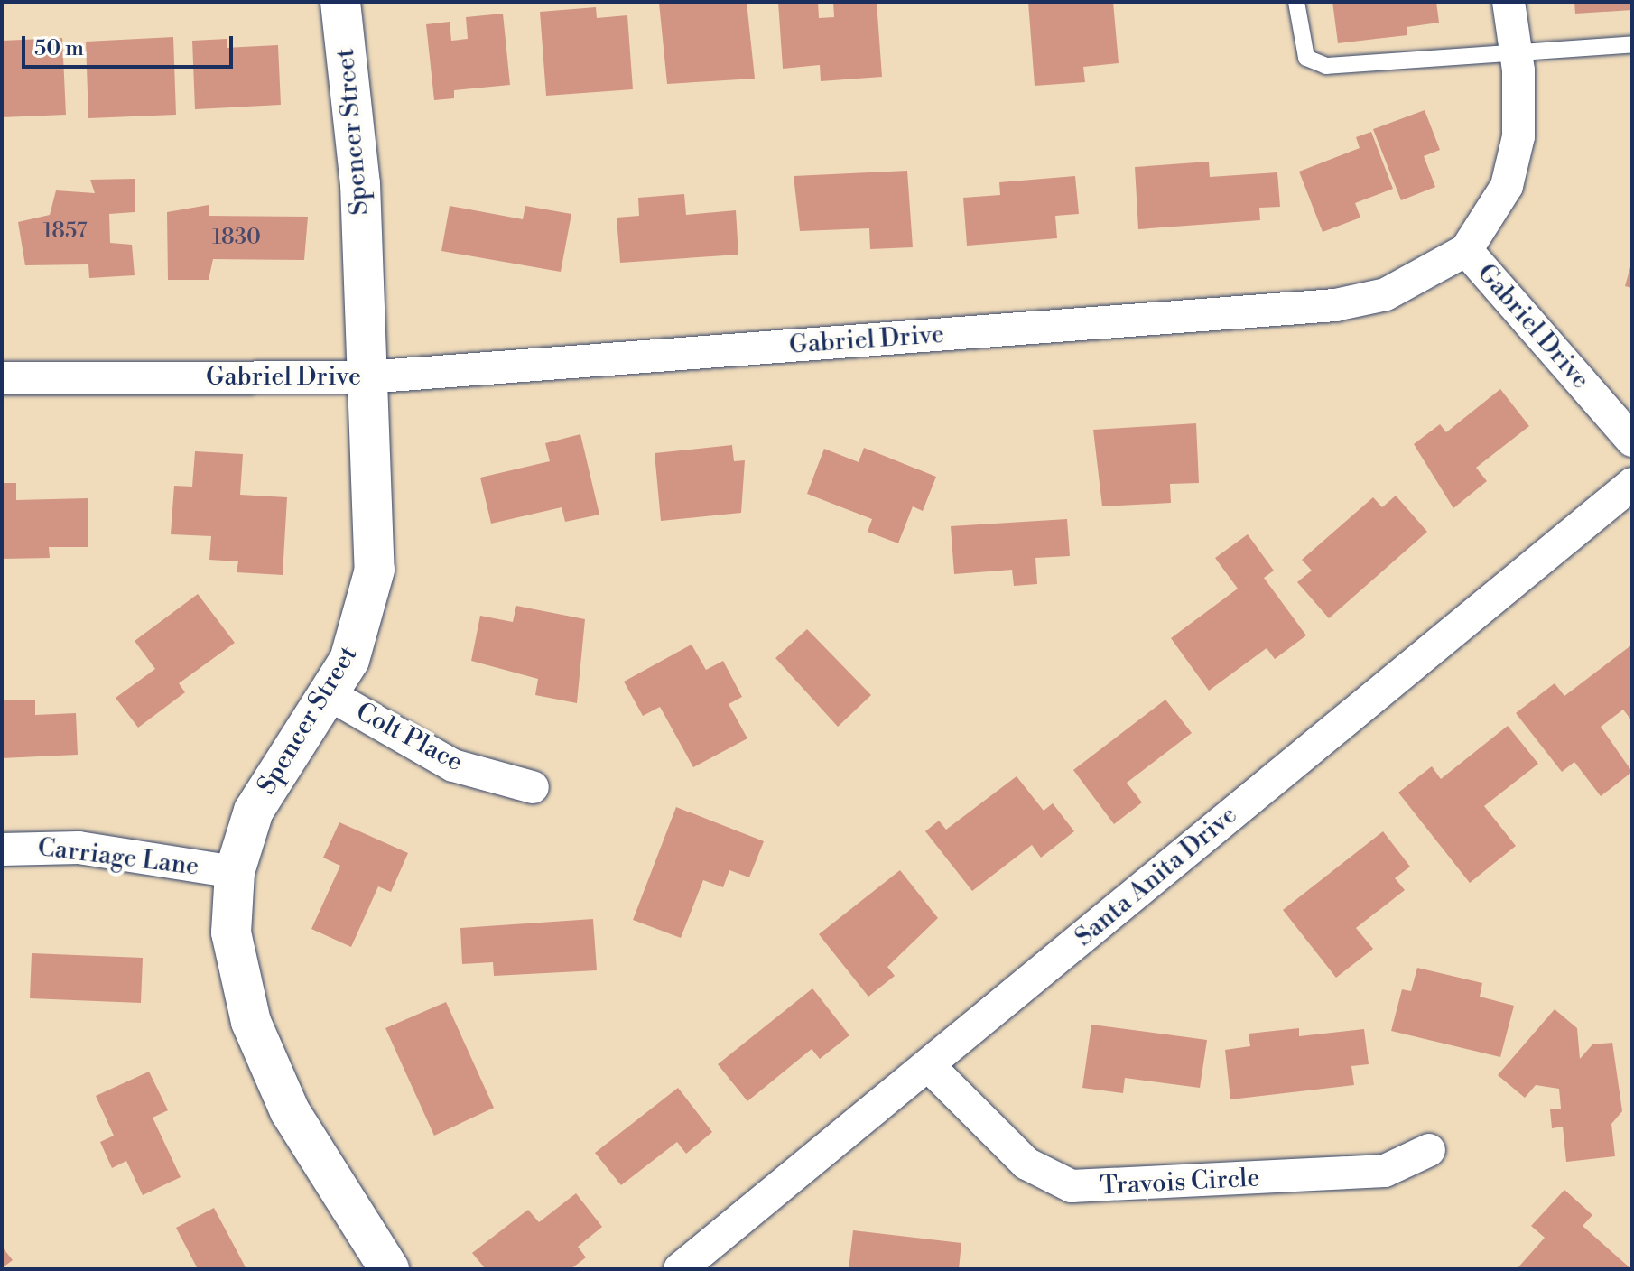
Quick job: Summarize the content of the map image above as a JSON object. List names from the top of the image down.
{
  "streets": {
    "street": [
      "Spencer Street",
      "Gabriel Drive",
      "Colt Place",
      "Carriage Lane",
      "Santa Anita Drive",
      "Travois Circle"
    ]
  },
  "crossings": [
    ["Spencer Street", "Gabriel Drive"],
    ["Spencer Street", "Colt Place"],
    ["Spencer Street", "Carriage Lane"],
    ["Santa Anita Drive", "Travois Circle"]
  ],
  "house_numbers": ["1857", "1830"],
  "scale_bar": "50 m"
}
